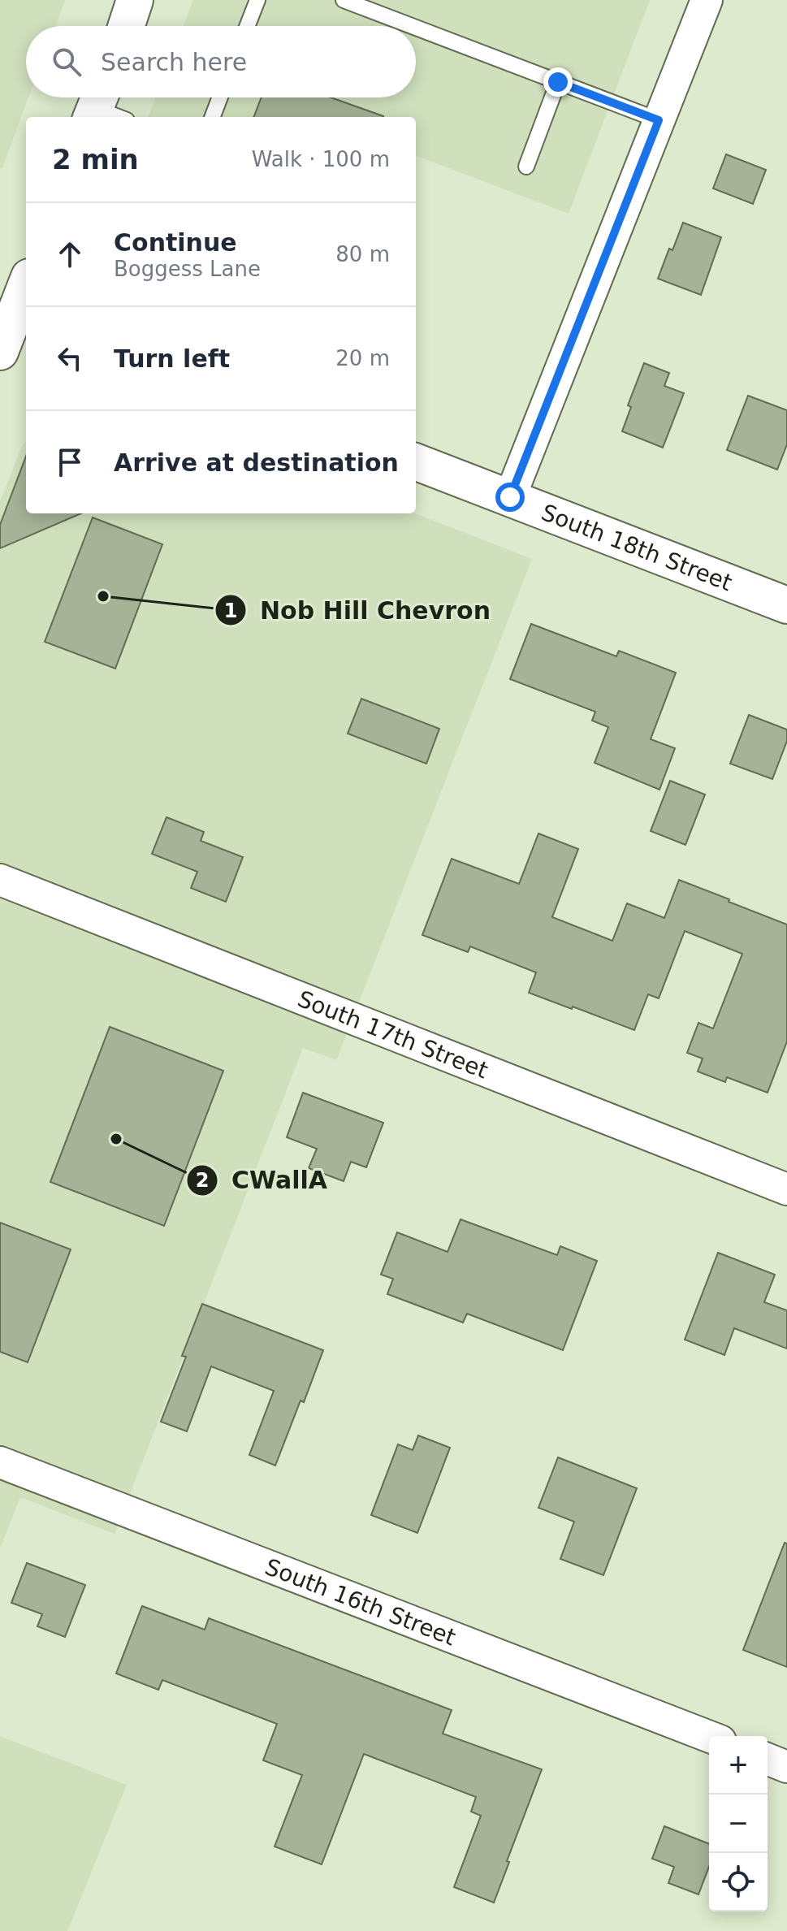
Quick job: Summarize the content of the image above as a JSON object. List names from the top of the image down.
{
  "streets": {
    "street": ["South 18th Street", "South 17th Street", "South 16th Street"]
  },
  "places": ["Nob Hill Chevron", "CWallA"],
  "page": {
    "search": "Search here",
    "heading": ["2 min", "Walk · 100 m"],
    "list": [
      ["Continue", "Boggess Lane", "80 m"],
      ["Turn left", "20 m"],
      "Arrive at destination"
    ],
    "map_buttons": ["+", "−"]
  }
}
